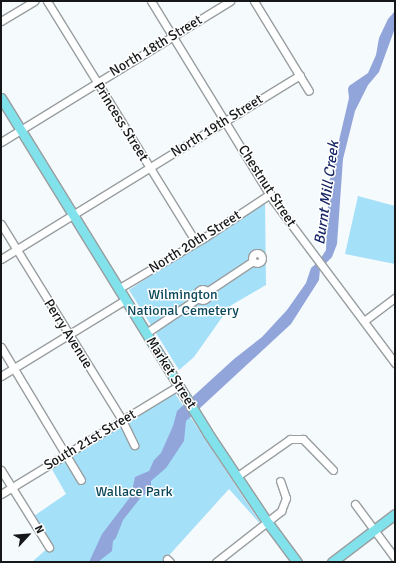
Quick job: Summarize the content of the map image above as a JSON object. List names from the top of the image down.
{
  "streets": {
    "main road": ["Market Street"],
    "street": [
      "North 18th Street",
      "Princess Street",
      "North 19th Street",
      "Chestnut Street",
      "North 20th Street",
      "Perry Avenue",
      "South 21st Street"
    ]
  },
  "crossings": [
    ["North 18th Street", "Princess Street"],
    ["North 18th Street", "Chestnut Street"],
    ["North 18th Street", "Market Street"],
    ["Princess Street", "North 19th Street"],
    ["Princess Street", "North 20th Street"],
    ["North 19th Street", "Chestnut Street"],
    ["North 19th Street", "Perry Avenue"],
    ["North 19th Street", "Market Street"],
    ["Chestnut Street", "North 20th Street"],
    ["North 20th Street", "Market Street"],
    ["Perry Avenue", "South 21st Street"],
    ["Market Street", "South 21st Street"]
  ],
  "water": ["Burnt Mill Creek"],
  "parks": ["Wilmington National Cemetery", "Wallace Park"],
  "north": "top right"
}
